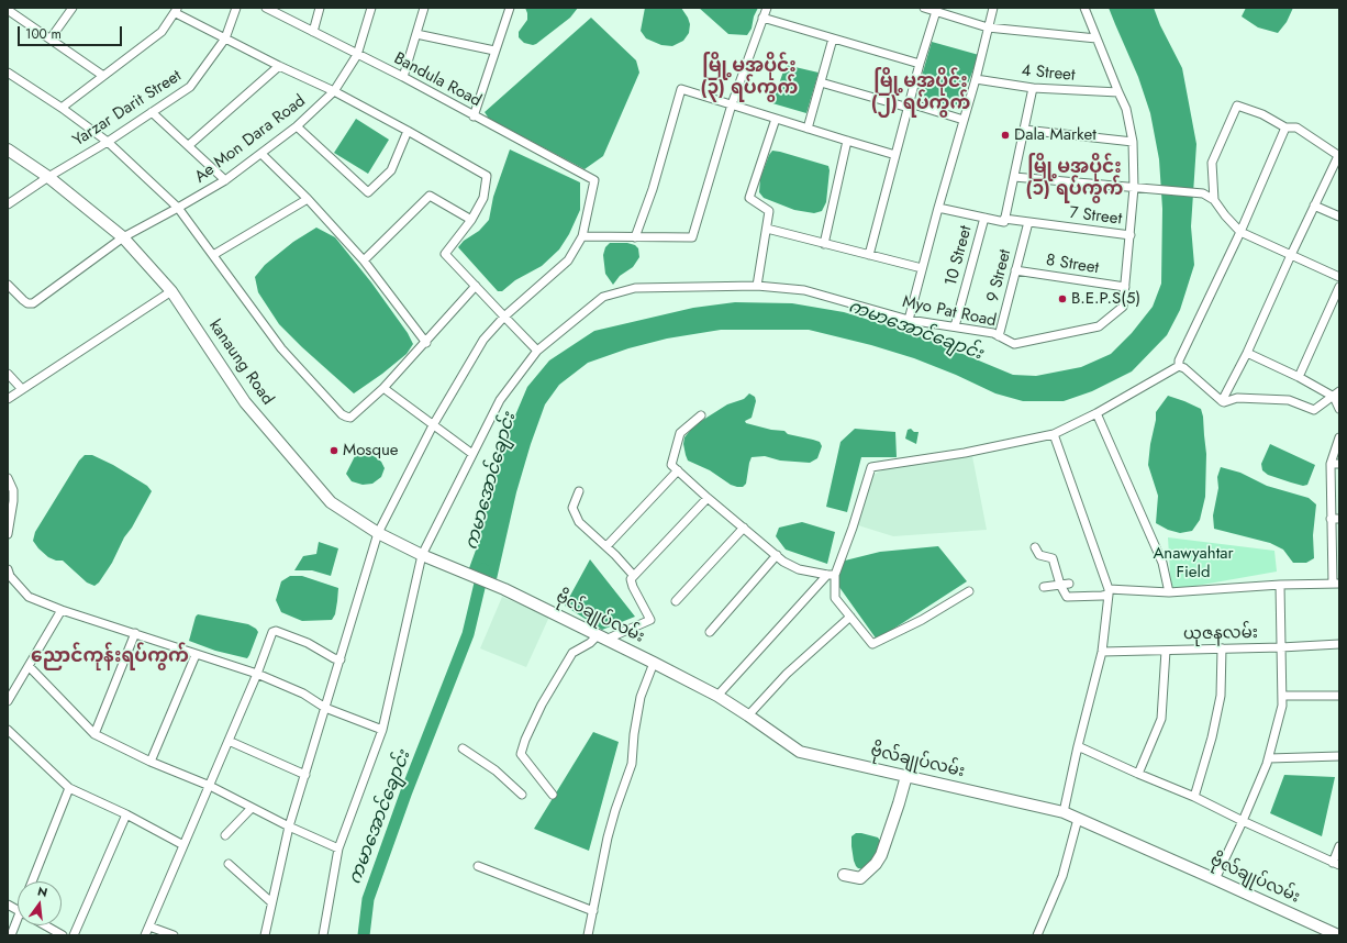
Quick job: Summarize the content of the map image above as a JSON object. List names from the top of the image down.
{
  "streets": {
    "street": [
      "4 Street",
      "Bandula Road",
      "Yarzar Darit Street",
      "Ae Mon Dara Road",
      "7 Street",
      "10 Street",
      "8 Street",
      "9 Street",
      "Myo Pat Road",
      "kanaung Road",
      "ဗိုလ်ချုပ်လမ်း",
      "ယုဇနလမ်း"
    ]
  },
  "crossings": [
    ["4 Street", "Myo Pat Road"],
    ["Bandula Road", "Ae Mon Dara Road"],
    ["Yarzar Darit Street", "kanaung Road"],
    ["Ae Mon Dara Road", "kanaung Road"],
    ["7 Street", "10 Street"],
    ["7 Street", "9 Street"],
    ["7 Street", "Myo Pat Road"],
    ["10 Street", "Myo Pat Road"],
    ["8 Street", "9 Street"],
    ["8 Street", "Myo Pat Road"],
    ["9 Street", "Myo Pat Road"],
    ["Myo Pat Road", "kanaung Road"],
    ["kanaung Road", "ဗိုလ်ချုပ်လမ်း"]
  ],
  "districts": [
    "မြို့မအပိုင်း (၃) ရပ်ကွက်",
    "မြို့မအပိုင်း (၂) ရပ်ကွက်",
    "မြို့မအပိုင်း (၁) ရပ်ကွက်",
    "ညောင်ကုန်းရပ်ကွက်"
  ],
  "water": ["ကမာအောင်ချောင်း"],
  "parks": ["Anawyahtar Field"],
  "places": ["Dala Market", "B.E.P.S(5)", "Mosque"],
  "scale_bar": "100 m",
  "north": "top"
}
